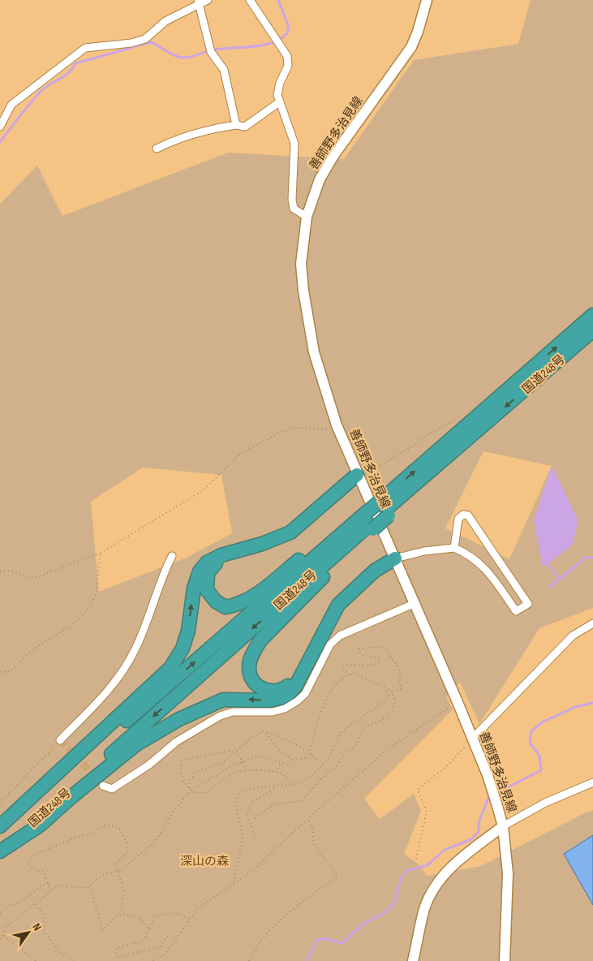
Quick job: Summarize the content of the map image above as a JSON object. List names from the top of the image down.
{
  "streets": {
    "highway": ["国道248号"],
    "main road": ["善師野多治見線"]
  },
  "parks": ["深山の森"],
  "north": "top right"
}
